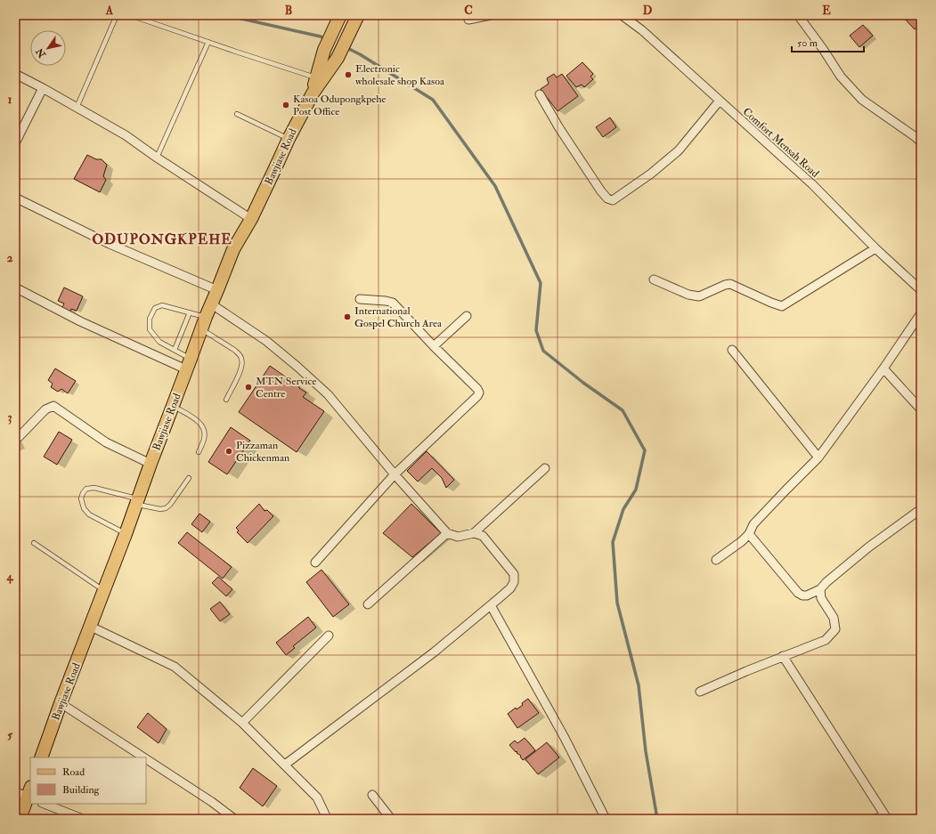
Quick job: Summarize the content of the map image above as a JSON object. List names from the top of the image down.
{
  "streets": {
    "main road": ["Bawjiase Road"],
    "street": ["Comfort Mensah Road"]
  },
  "districts": ["ODUPONGKPEHE"],
  "places": [
    "Electronic wholesale shop Kasoa",
    "Kasoa Odupongkpehe Post Office",
    "International Gospel Church Area",
    "MTN Service Centre",
    "Pizzaman Chickenman"
  ],
  "legend": ["Road", "Building"],
  "scale_bar": "50 m",
  "north": "bottom left",
  "grid": {
    "columns": [
      "A",
      "B",
      "C",
      "D",
      "E"
    ],
    "rows": [
      "1",
      "2",
      "3",
      "4",
      "5"
    ]
  }
}
